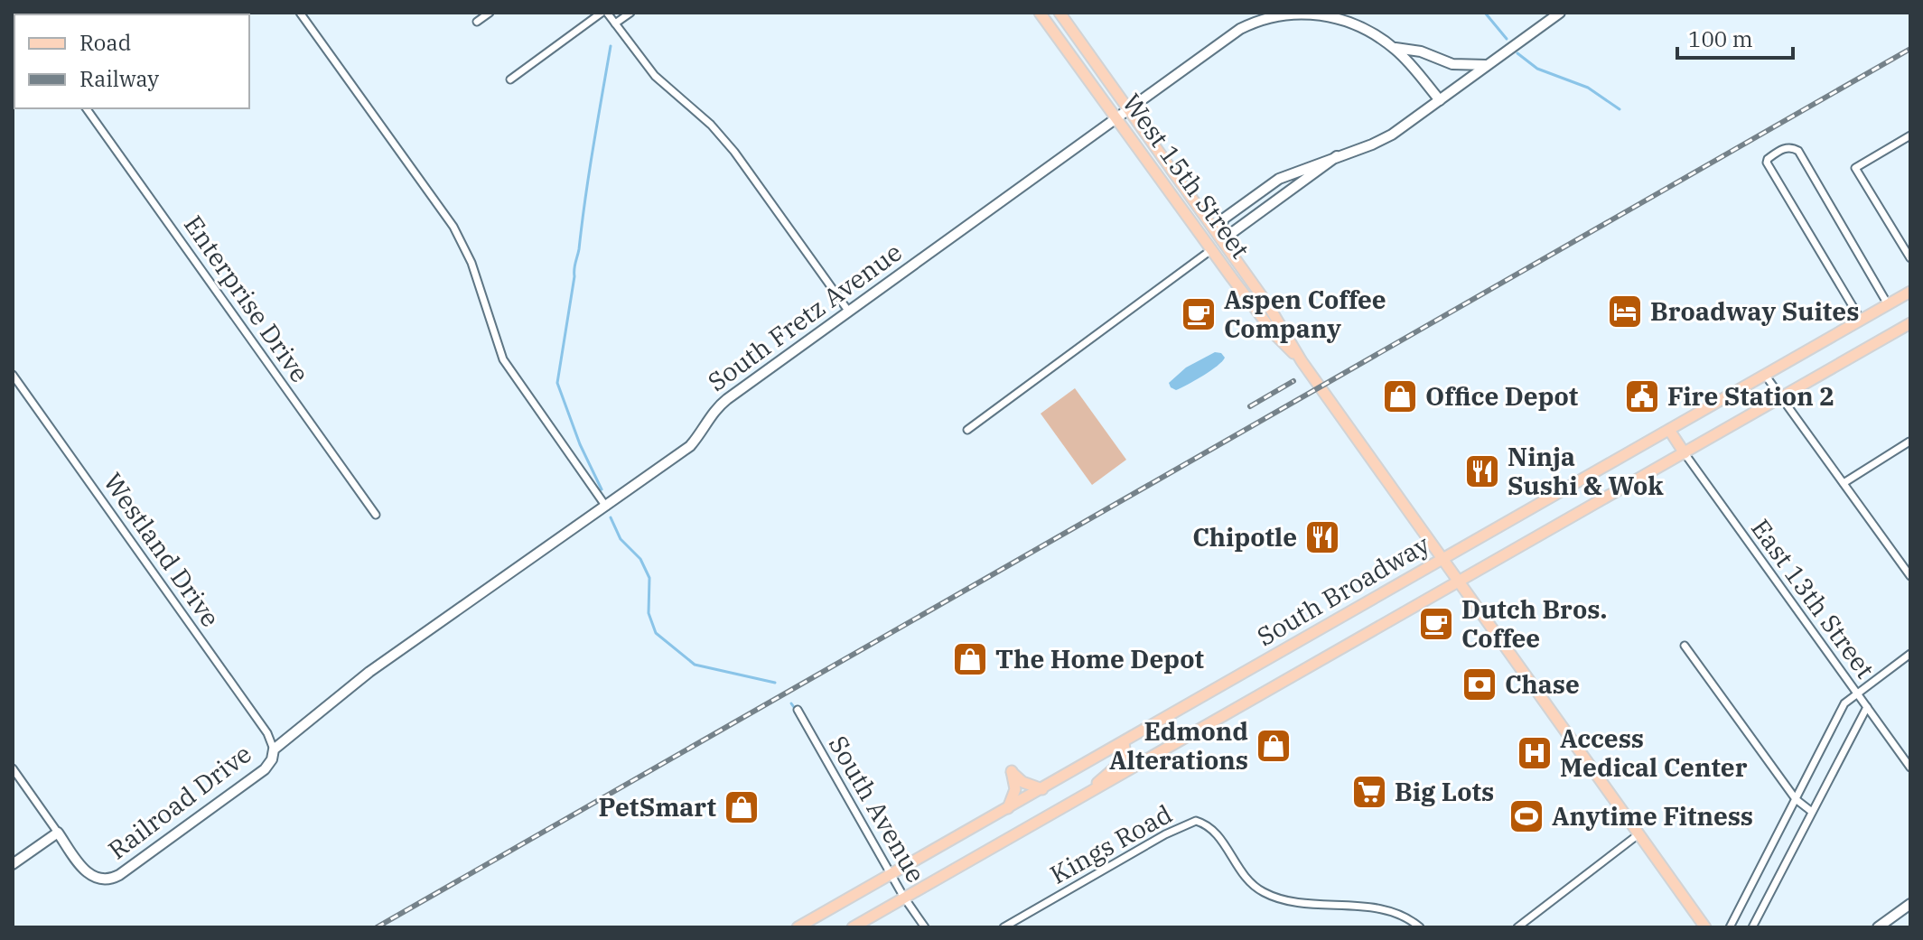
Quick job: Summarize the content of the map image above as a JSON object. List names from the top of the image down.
{
  "streets": {
    "main road": ["West 15th Street", "South Broadway"],
    "street": [
      "Enterprise Drive",
      "South Fretz Avenue",
      "Westland Drive",
      "East 13th Street",
      "Railroad Drive",
      "South Avenue",
      "Kings Road"
    ]
  },
  "crossings": [
    ["West 15th Street", "South Fretz Avenue"],
    ["West 15th Street", "South Broadway"],
    ["South Fretz Avenue", "Westland Drive"],
    ["South Fretz Avenue", "Railroad Drive"],
    ["Westland Drive", "Railroad Drive"],
    ["South Broadway", "East 13th Street"],
    ["South Broadway", "South Avenue"]
  ],
  "places": {
    "hotel": ["Broadway Suites"],
    "cafe": ["Aspen Coffee Company", "Dutch Bros. Coffee"],
    "shop": [
      "Office Depot",
      "The Home Depot",
      "Edmond Alterations",
      "PetSmart"
    ],
    "public building": ["Fire Station 2"],
    "restaurant": ["Ninja Sushi & Wok", "Chipotle"],
    "bank": ["Chase"],
    "hospital": ["Access Medical Center"],
    "supermarket": ["Big Lots"],
    "sports": ["Anytime Fitness"]
  },
  "legend": ["Road", "Railway"],
  "scale_bar": "100 m"
}
